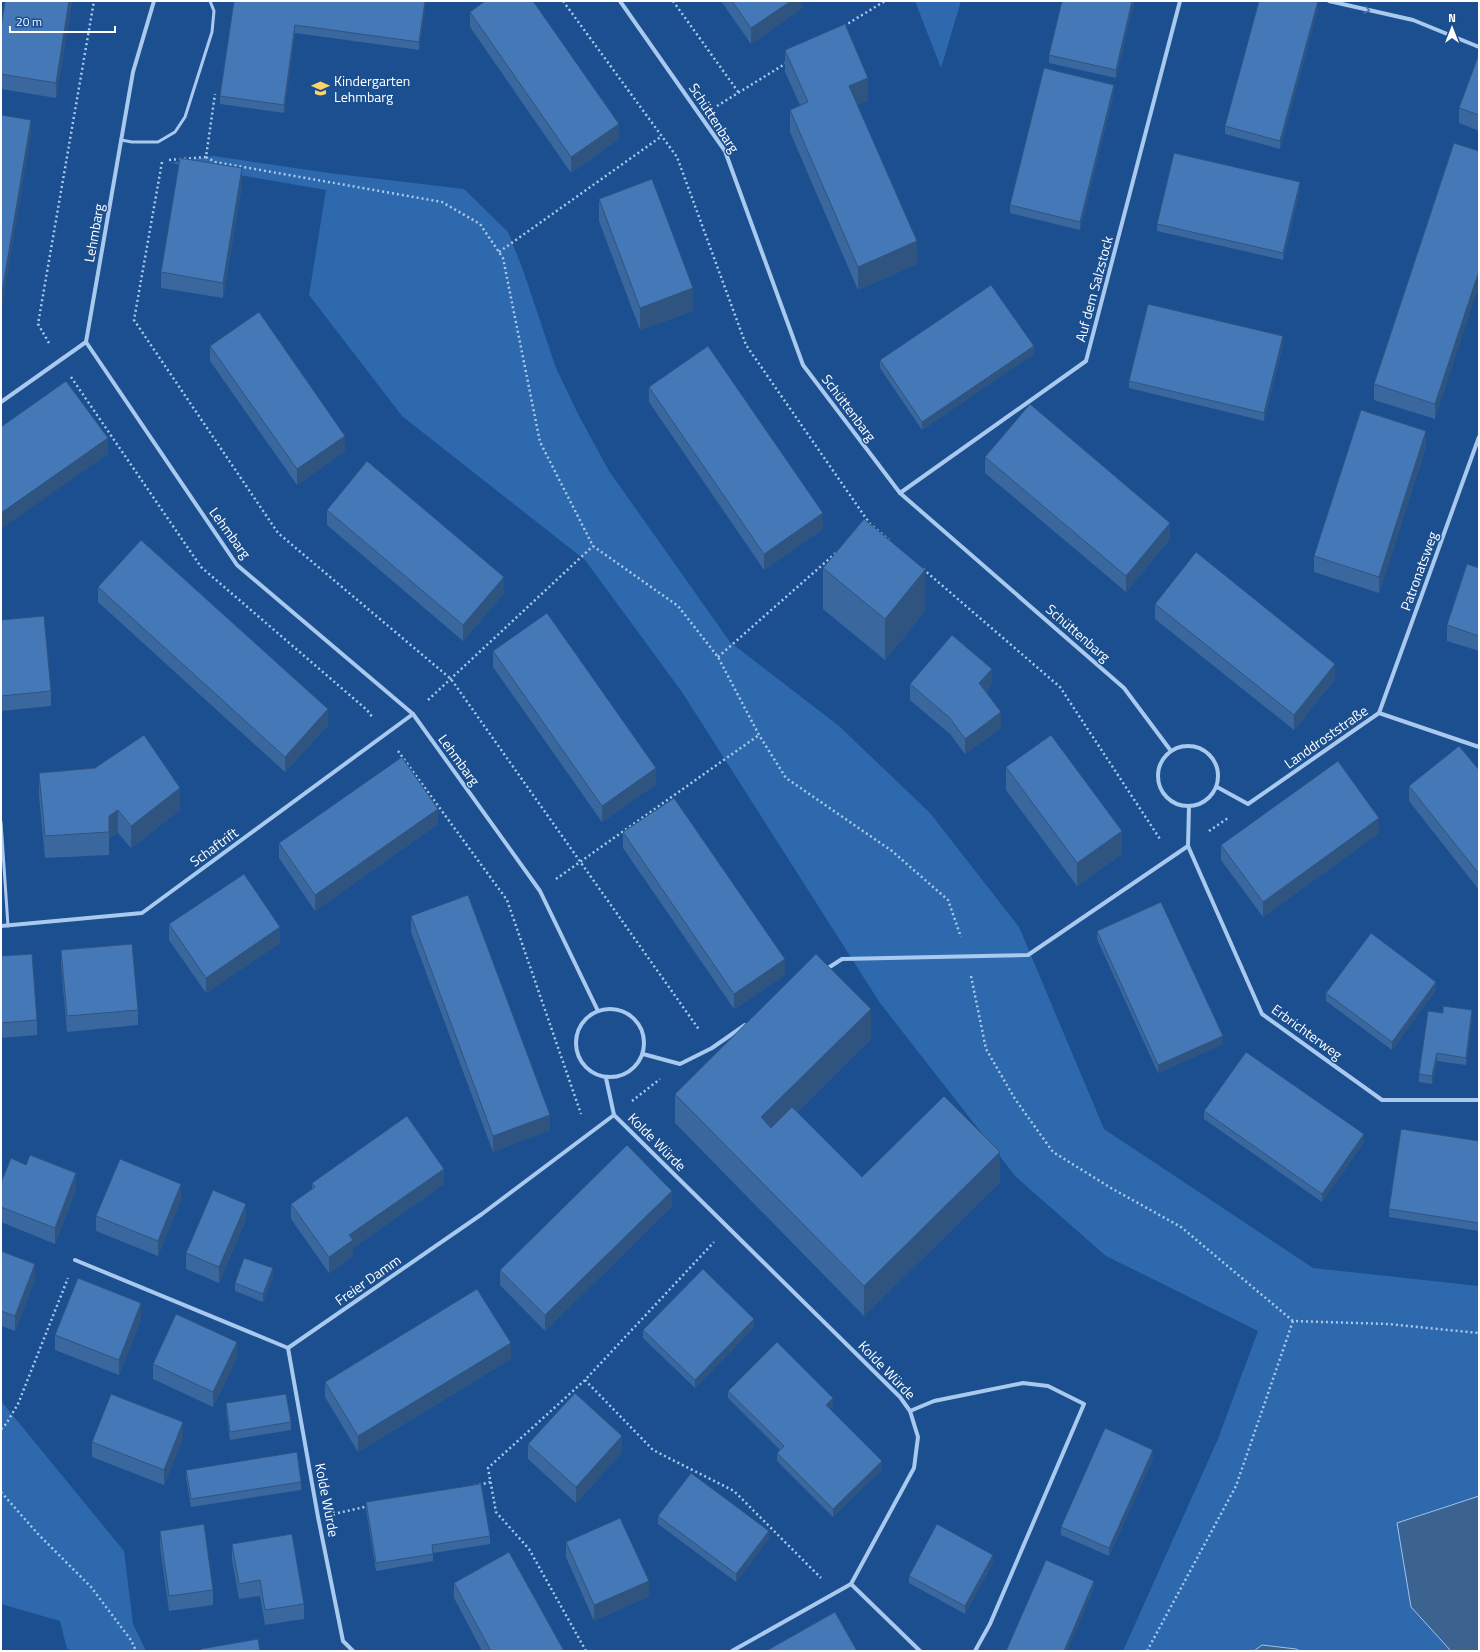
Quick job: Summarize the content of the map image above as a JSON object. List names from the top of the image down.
{
  "streets": {
    "street": [
      "Schüttenbarg",
      "Lehmbarg",
      "Auf dem Salzstock",
      "Patronatsweg",
      "Landdroststraße",
      "Schaftrift",
      "Erbrichterweg",
      "Kolde Würde",
      "Freier Damm"
    ]
  },
  "crossings": [
    ["Schüttenbarg", "Auf dem Salzstock"],
    ["Schüttenbarg", "Landdroststraße"],
    ["Schüttenbarg", "Erbrichterweg"],
    ["Lehmbarg", "Schaftrift"],
    ["Patronatsweg", "Landdroststraße"],
    ["Landdroststraße", "Erbrichterweg"],
    ["Kolde Würde", "Freier Damm"]
  ],
  "places": {
    "school or university": ["Kindergarten Lehmbarg"]
  },
  "scale_bar": "20 m",
  "north": "top"
}
